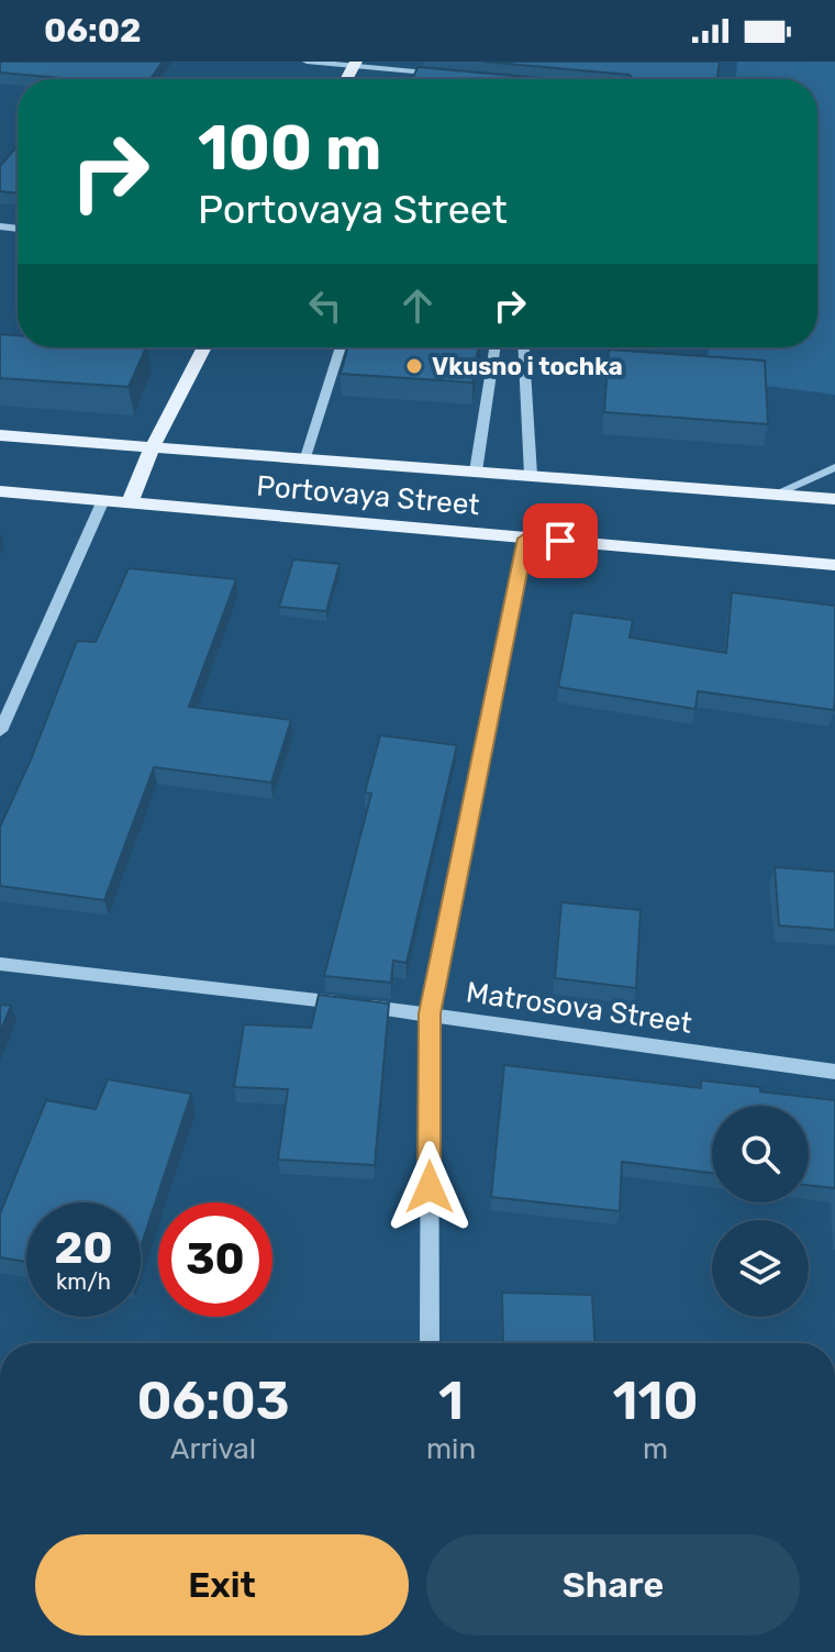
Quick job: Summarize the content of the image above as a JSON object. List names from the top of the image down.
{
  "streets": {
    "main road": ["Portovaya Street"],
    "street": ["Matrosova Street"]
  },
  "places": ["Vkusno i tochka"],
  "page": {
    "status": "06:02",
    "turn": ["100 m", "Portovaya Street"],
    "speed": "20 km/h",
    "limit": "30",
    "eta": [
      "06:03",
      "Arrival",
      "1",
      "min",
      "110",
      "m"
    ],
    "buttons": ["Exit", "Share"]
  }
}
